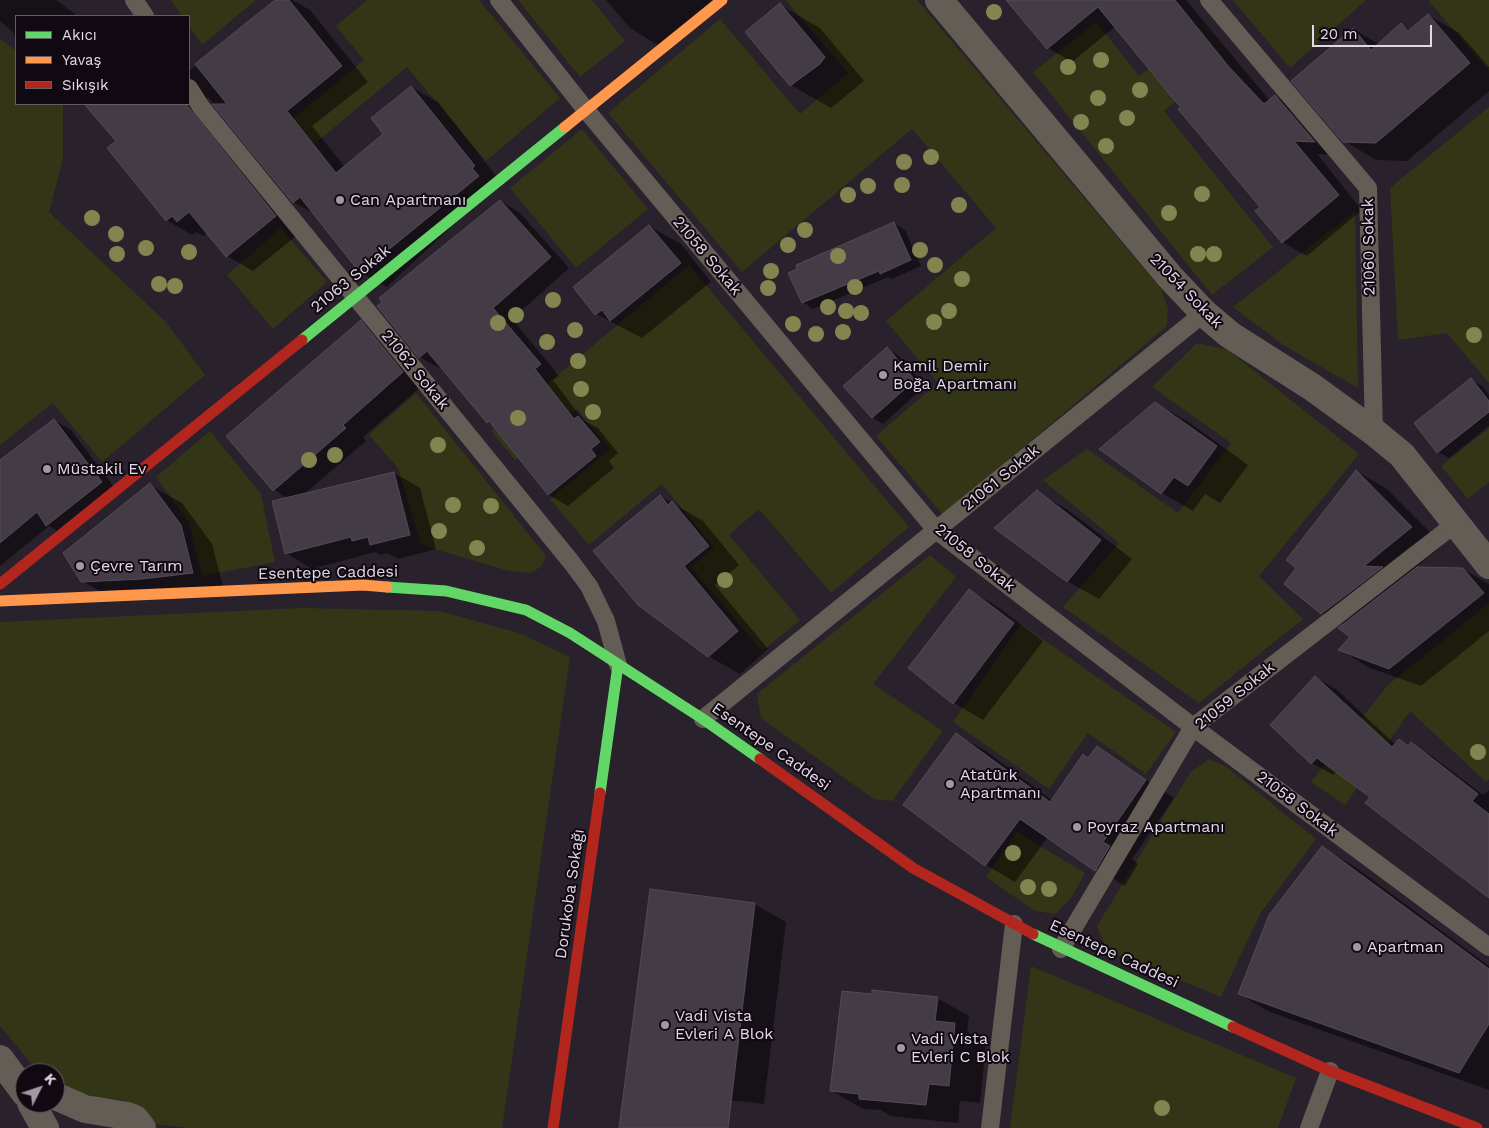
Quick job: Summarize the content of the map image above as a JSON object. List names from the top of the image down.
{
  "streets": {
    "main road": ["21063 Sokak", "Esentepe Caddesi", "Dorukoba Sokağı"],
    "street": ["21054 Sokak"],
    "lane": [
      "21060 Sokak",
      "21058 Sokak",
      "21062 Sokak",
      "21061 Sokak",
      "21059 Sokak"
    ]
  },
  "crossings": [
    ["21060 Sokak", "21054 Sokak"],
    ["21058 Sokak", "21063 Sokak"],
    ["21058 Sokak", "21061 Sokak"],
    ["21058 Sokak", "21059 Sokak"],
    ["21063 Sokak", "21062 Sokak"],
    ["21054 Sokak", "21061 Sokak"],
    ["21054 Sokak", "21059 Sokak"],
    ["21062 Sokak", "Esentepe Caddesi"],
    ["21062 Sokak", "Dorukoba Sokağı"],
    ["21061 Sokak", "Esentepe Caddesi"],
    ["Esentepe Caddesi", "21059 Sokak"],
    ["Esentepe Caddesi", "Dorukoba Sokağı"]
  ],
  "places": [
    "Can Apartmanı",
    "Kamil Demir Boğa Apartmanı",
    "Müstakil Ev",
    "Çevre Tarım",
    "Atatürk Apartmanı",
    "Poyraz Apartmanı",
    "Apartman",
    "Vadi Vista Evleri A Blok",
    "Vadi Vista Evleri C Blok"
  ],
  "legend": ["Akıcı", "Yavaş", "Sıkışık"],
  "scale_bar": "20 m",
  "north": "top right"
}
